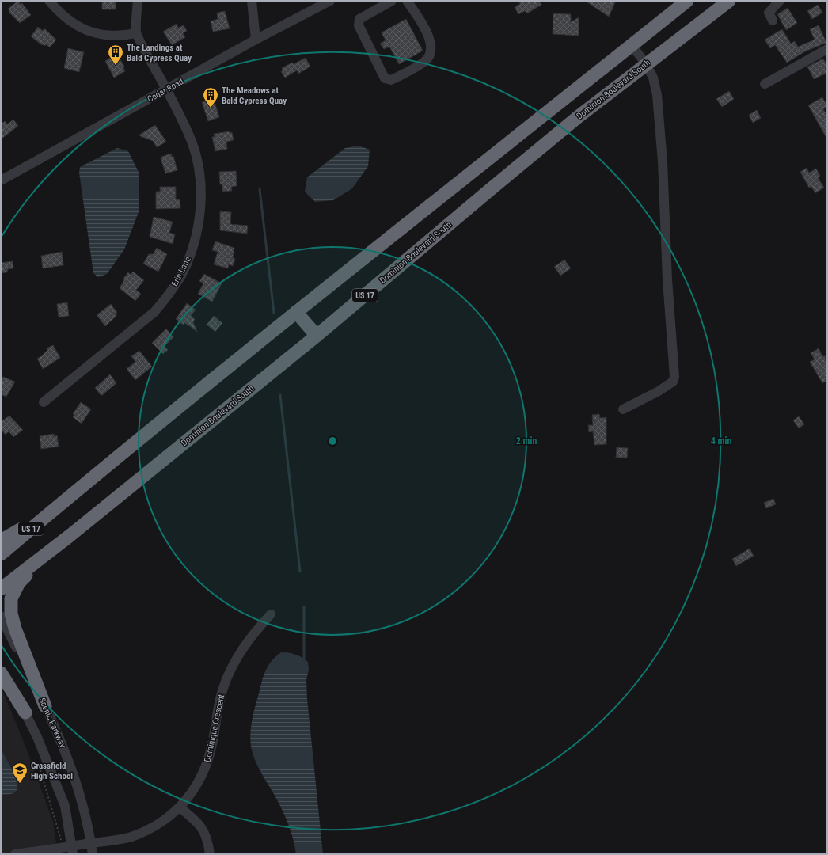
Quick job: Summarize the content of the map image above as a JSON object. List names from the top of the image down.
{
  "streets": {
    "highway": ["Dominion Boulevard South", "US 17"],
    "street": [
      "Cedar Road",
      "Erin Lane",
      "Scenic Parkway",
      "Dominique Crescent"
    ]
  },
  "crossings": [
    ["Cedar Road", "Erin Lane"],
    ["Scenic Parkway", "Dominique Crescent"]
  ],
  "places": {
    "building": ["The Landings at Bald Cypress Quay", "The Meadows at Bald Cypress Quay"],
    "school or university": ["Grassfield High School"]
  },
  "rings": ["2 min", "4 min"]
}
